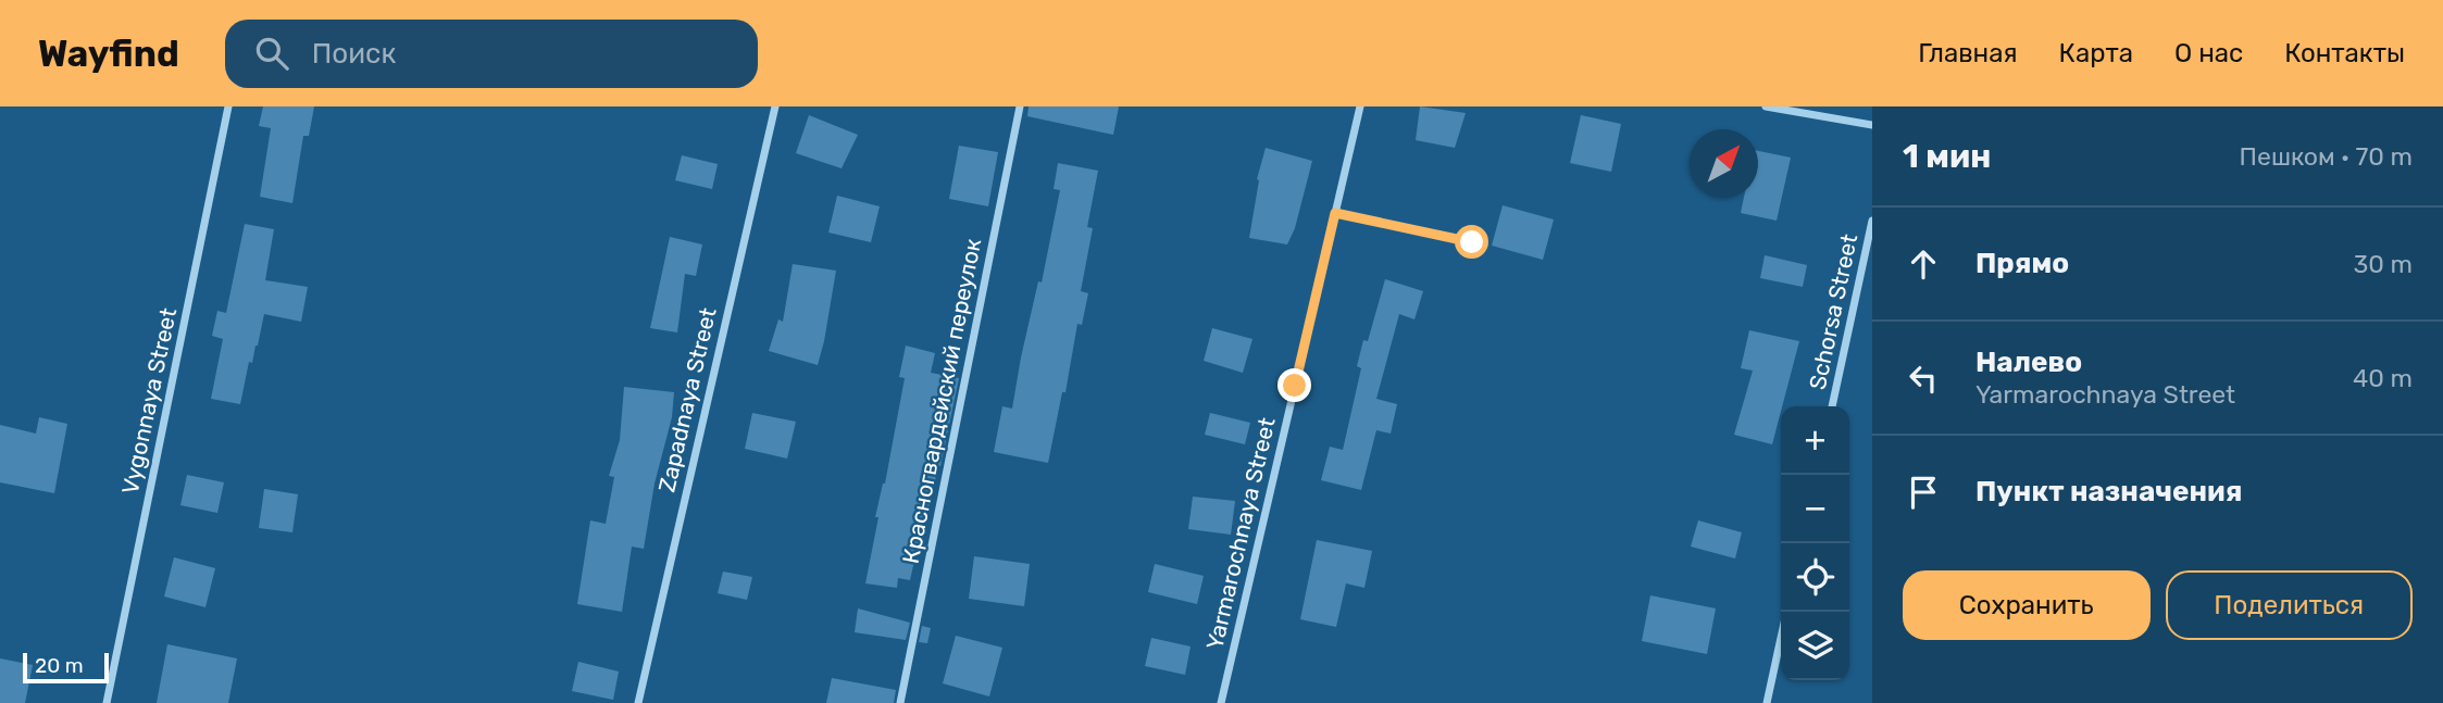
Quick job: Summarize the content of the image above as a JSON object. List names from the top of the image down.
{
  "streets": {
    "street": [
      "Schorsa Street",
      "Zapadnaya Street",
      "Vygonnaya Street",
      "Красногвардейский переулок",
      "Yarmarochnaya Street"
    ]
  },
  "scale_bar": "20 m",
  "north": "top right",
  "page": {
    "header": "Wayfind",
    "search": "Поиск",
    "nav": [
      "Главная",
      "Карта",
      "О нас",
      "Контакты"
    ],
    "heading": ["1 мин", "Пешком · 70 m"],
    "list": [
      ["Прямо", "30 m"],
      ["Налево", "Yarmarochnaya Street", "40 m"],
      "Пункт назначения"
    ],
    "map_buttons": ["+", "−"],
    "buttons": ["Сохранить", "Поделиться"],
    "scale": "20 m"
  }
}
